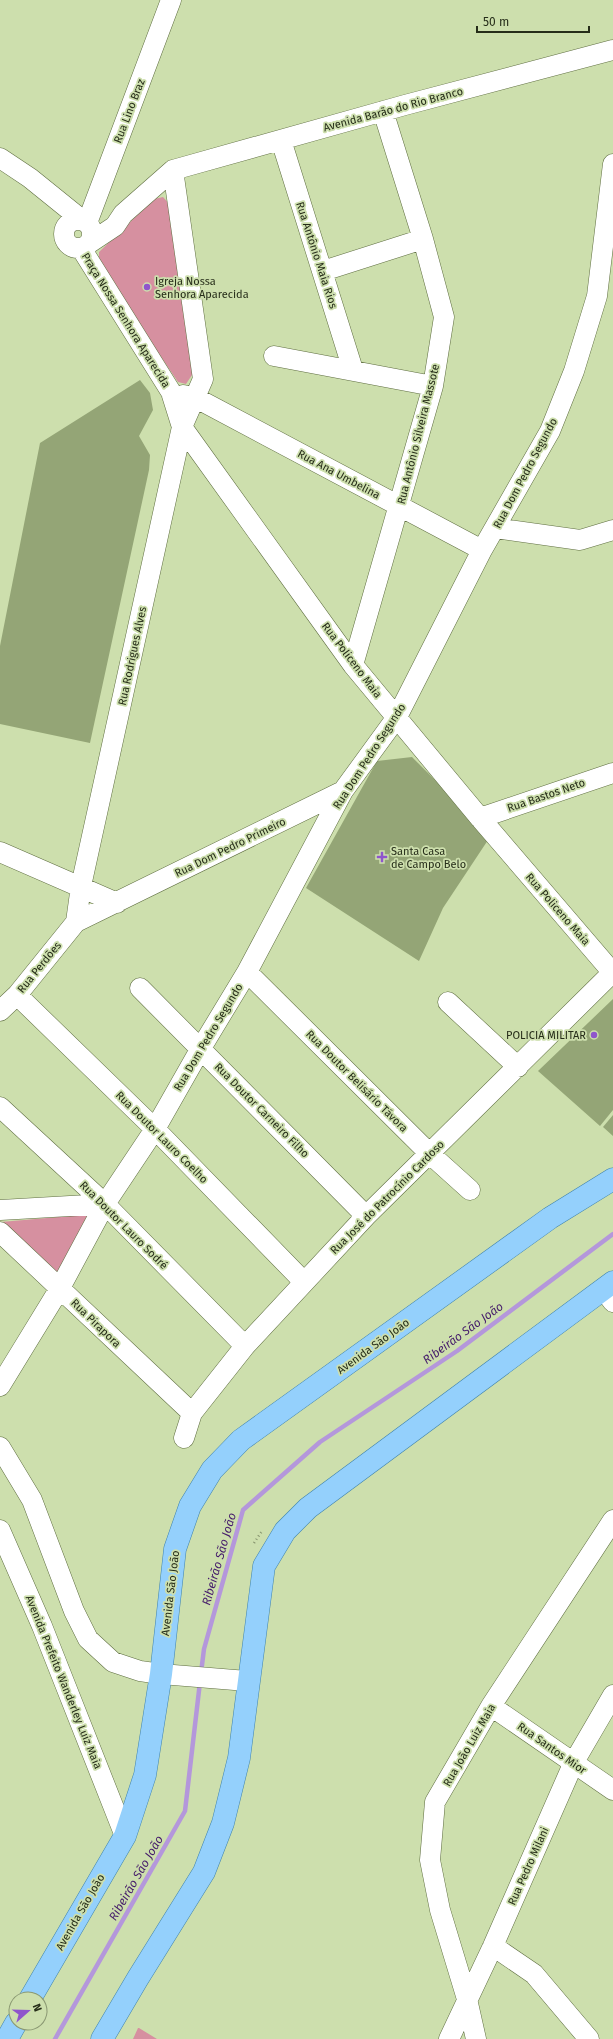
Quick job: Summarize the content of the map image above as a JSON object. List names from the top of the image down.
{
  "streets": {
    "main road": ["Avenida São João"],
    "street": [
      "Avenida Barão do Rio Branco",
      "Rua Lino Braz",
      "Rua Antônio Maia Rios",
      "Praça Nossa Senhora Aparecida",
      "Rua Antônio Silveira Massote",
      "Rua Dom Pedro Segundo",
      "Rua Ana Umbelina",
      "Rua Rodrigues Alves",
      "Rua Policeno Maia",
      "Rua Bastos Neto",
      "Rua Dom Pedro Primeiro",
      "Rua Perdões",
      "Rua Doutor Belisário Távora",
      "Rua Doutor Carneiro Filho",
      "Rua Doutor Lauro Coelho",
      "Rua José do Patrocínio Cardoso",
      "Rua Doutor Lauro Sodré",
      "Rua Pirapora",
      "Avenida Prefeito Wanderley Luiz Maia",
      "Rua João Luiz Maia",
      "Rua Santos Mior",
      "Rua Pedro Milani"
    ]
  },
  "crossings": [
    ["Avenida Barão do Rio Branco", "Rua Antônio Maia Rios"],
    ["Avenida Barão do Rio Branco", "Praça Nossa Senhora Aparecida"],
    ["Avenida Barão do Rio Branco", "Rua Antônio Silveira Massote"],
    ["Rua Lino Braz", "Praça Nossa Senhora Aparecida"],
    ["Praça Nossa Senhora Aparecida", "Rua Ana Umbelina"],
    ["Praça Nossa Senhora Aparecida", "Rua Rodrigues Alves"],
    ["Praça Nossa Senhora Aparecida", "Rua Policeno Maia"],
    ["Rua Antônio Silveira Massote", "Rua Ana Umbelina"],
    ["Rua Antônio Silveira Massote", "Rua Policeno Maia"],
    ["Rua Dom Pedro Segundo", "Rua Ana Umbelina"],
    ["Rua Dom Pedro Segundo", "Rua Policeno Maia"],
    ["Rua Dom Pedro Segundo", "Rua Dom Pedro Primeiro"],
    ["Rua Dom Pedro Segundo", "Rua Doutor Belisário Távora"],
    ["Rua Dom Pedro Segundo", "Rua Doutor Carneiro Filho"],
    ["Rua Dom Pedro Segundo", "Rua Doutor Lauro Coelho"],
    ["Rua Dom Pedro Segundo", "Rua Doutor Lauro Sodré"],
    ["Rua Dom Pedro Segundo", "Rua Pirapora"],
    ["Rua Rodrigues Alves", "Rua Policeno Maia"],
    ["Rua Policeno Maia", "Rua Bastos Neto"],
    ["Rua Policeno Maia", "Rua José do Patrocínio Cardoso"],
    ["Rua Dom Pedro Primeiro", "Rua Perdões"],
    ["Rua Perdões", "Rua Doutor Lauro Coelho"],
    ["Rua Doutor Belisário Távora", "Rua José do Patrocínio Cardoso"],
    ["Rua Doutor Carneiro Filho", "Rua José do Patrocínio Cardoso"],
    ["Rua Doutor Lauro Coelho", "Rua José do Patrocínio Cardoso"],
    ["Rua José do Patrocínio Cardoso", "Rua Doutor Lauro Sodré"],
    ["Rua José do Patrocínio Cardoso", "Rua Pirapora"],
    ["Avenida São João", "Avenida Prefeito Wanderley Luiz Maia"],
    ["Rua João Luiz Maia", "Rua Santos Mior"],
    ["Rua João Luiz Maia", "Rua Pedro Milani"],
    ["Rua Santos Mior", "Rua Pedro Milani"]
  ],
  "water": ["Ribeirão São João"],
  "places": {
    "other": ["Igreja Nossa Senhora Aparecida", "POLICIA MILITAR"],
    "health": ["Santa Casa de Campo Belo"]
  },
  "scale_bar": "50 m",
  "north": "right"
}
